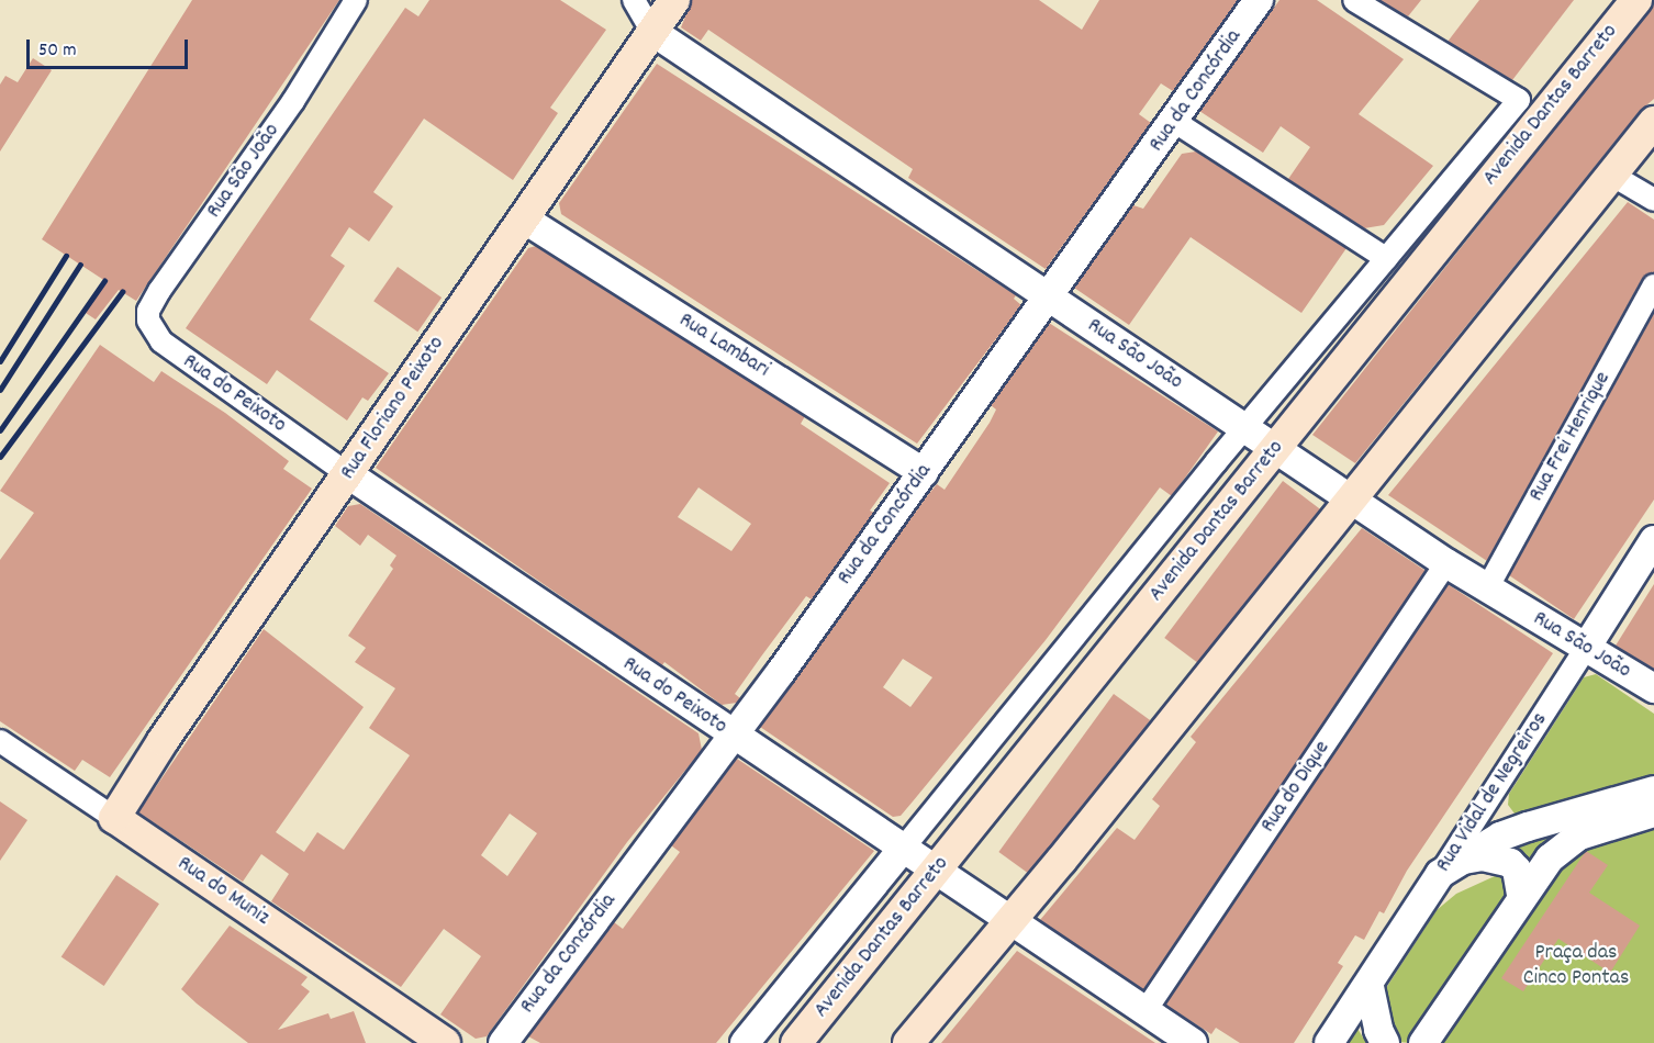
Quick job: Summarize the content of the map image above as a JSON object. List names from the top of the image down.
{
  "streets": {
    "main road": ["Avenida Dantas Barreto", "Rua Floriano Peixoto", "Rua do Muniz"],
    "street": [
      "Rua da Concórdia",
      "Rua São João",
      "Rua Lambari",
      "Rua do Peixoto",
      "Rua Frei Henrique",
      "Rua do Dique",
      "Rua Vidal de Negreiros"
    ]
  },
  "crossings": [
    ["Rua da Concórdia", "Rua São João"],
    ["Rua da Concórdia", "Rua Lambari"],
    ["Rua da Concórdia", "Rua do Peixoto"],
    ["Avenida Dantas Barreto", "Rua São João"],
    ["Avenida Dantas Barreto", "Rua do Peixoto"],
    ["Rua São João", "Rua do Peixoto"],
    ["Rua São João", "Rua Floriano Peixoto"],
    ["Rua São João", "Rua Frei Henrique"],
    ["Rua São João", "Rua do Dique"],
    ["Rua São João", "Rua Vidal de Negreiros"],
    ["Rua Lambari", "Rua Floriano Peixoto"],
    ["Rua do Peixoto", "Rua Floriano Peixoto"],
    ["Rua do Peixoto", "Rua do Dique"],
    ["Rua Floriano Peixoto", "Rua do Muniz"]
  ],
  "parks": ["Praça das Cinco Pontas"],
  "scale_bar": "50 m"
}
